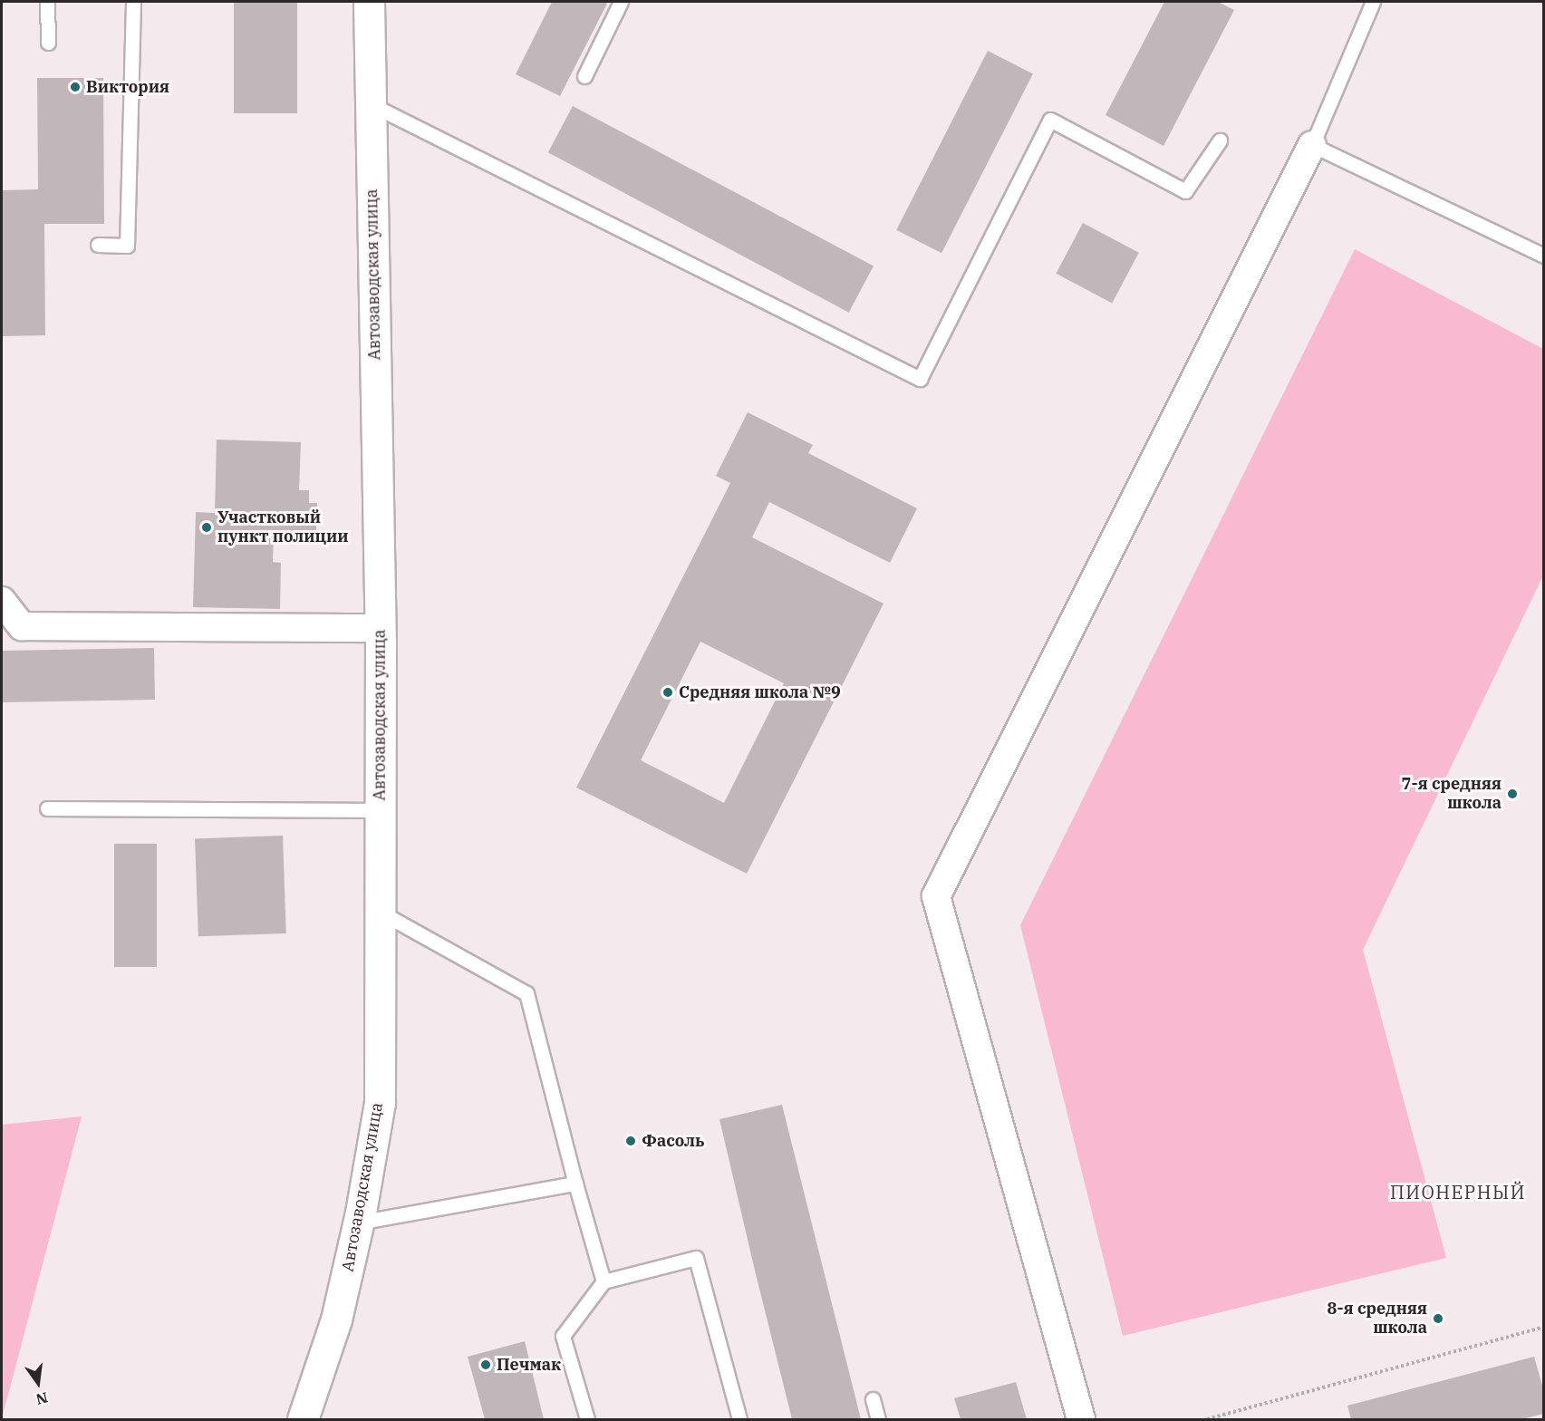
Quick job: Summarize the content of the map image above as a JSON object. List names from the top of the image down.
{
  "streets": {
    "street": ["Автозаводская улица"]
  },
  "districts": ["ПИОНЕРНЫЙ"],
  "places": [
    "Виктория",
    "Участковый пункт полиции",
    "Средняя школа №9",
    "7-я средняя школа",
    "Фасоль",
    "8-я средняя школа",
    "Печмак"
  ],
  "north": "bottom"
}
